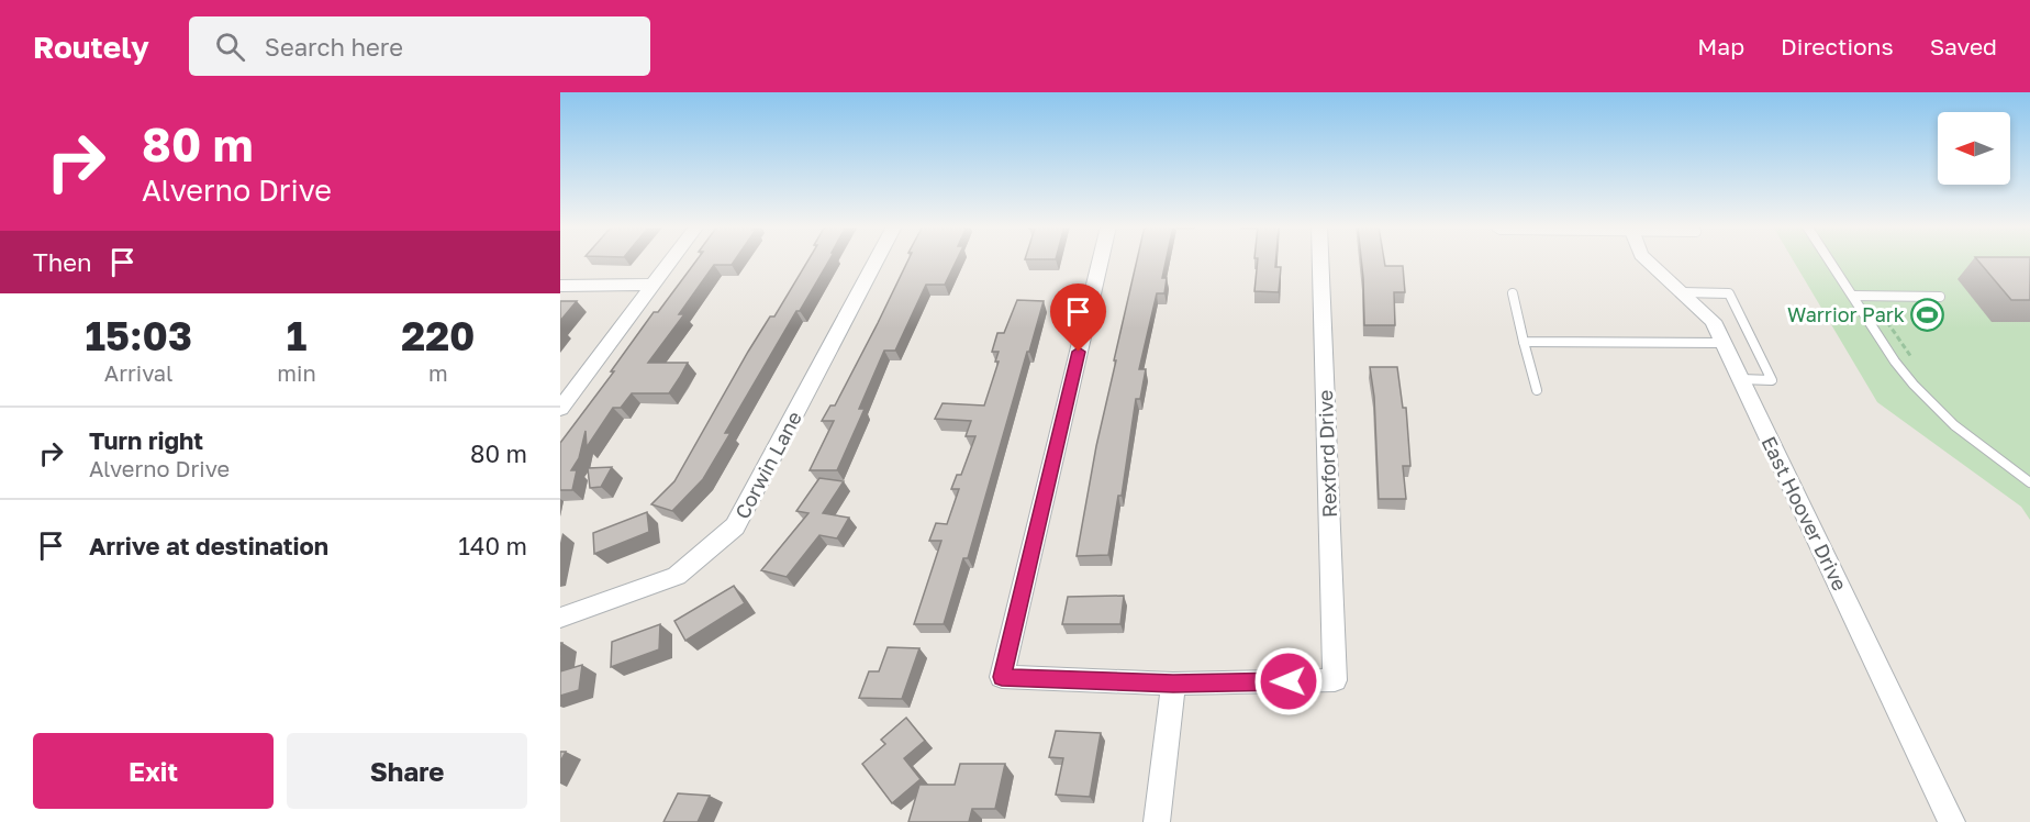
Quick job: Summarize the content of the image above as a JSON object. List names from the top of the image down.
{
  "streets": {
    "street": ["Rexford Drive", "Corwin Lane", "East Hoover Drive"]
  },
  "places": {
    "sports": ["Warrior Park"]
  },
  "north": "left",
  "page": {
    "header": "Routely",
    "search": "Search here",
    "nav": ["Map", "Directions", "Saved"],
    "turn": ["80 m", "Alverno Drive"],
    "then": "Then",
    "eta": [
      "15:03",
      "Arrival",
      "1",
      "min",
      "220",
      "m"
    ],
    "list": [
      {
        "name": "Turn right",
        "note": "Alverno Drive",
        "value": "80 m"
      },
      {
        "name": "Arrive at destination",
        "value": "140 m"
      }
    ],
    "buttons": ["Exit", "Share"]
  }
}
